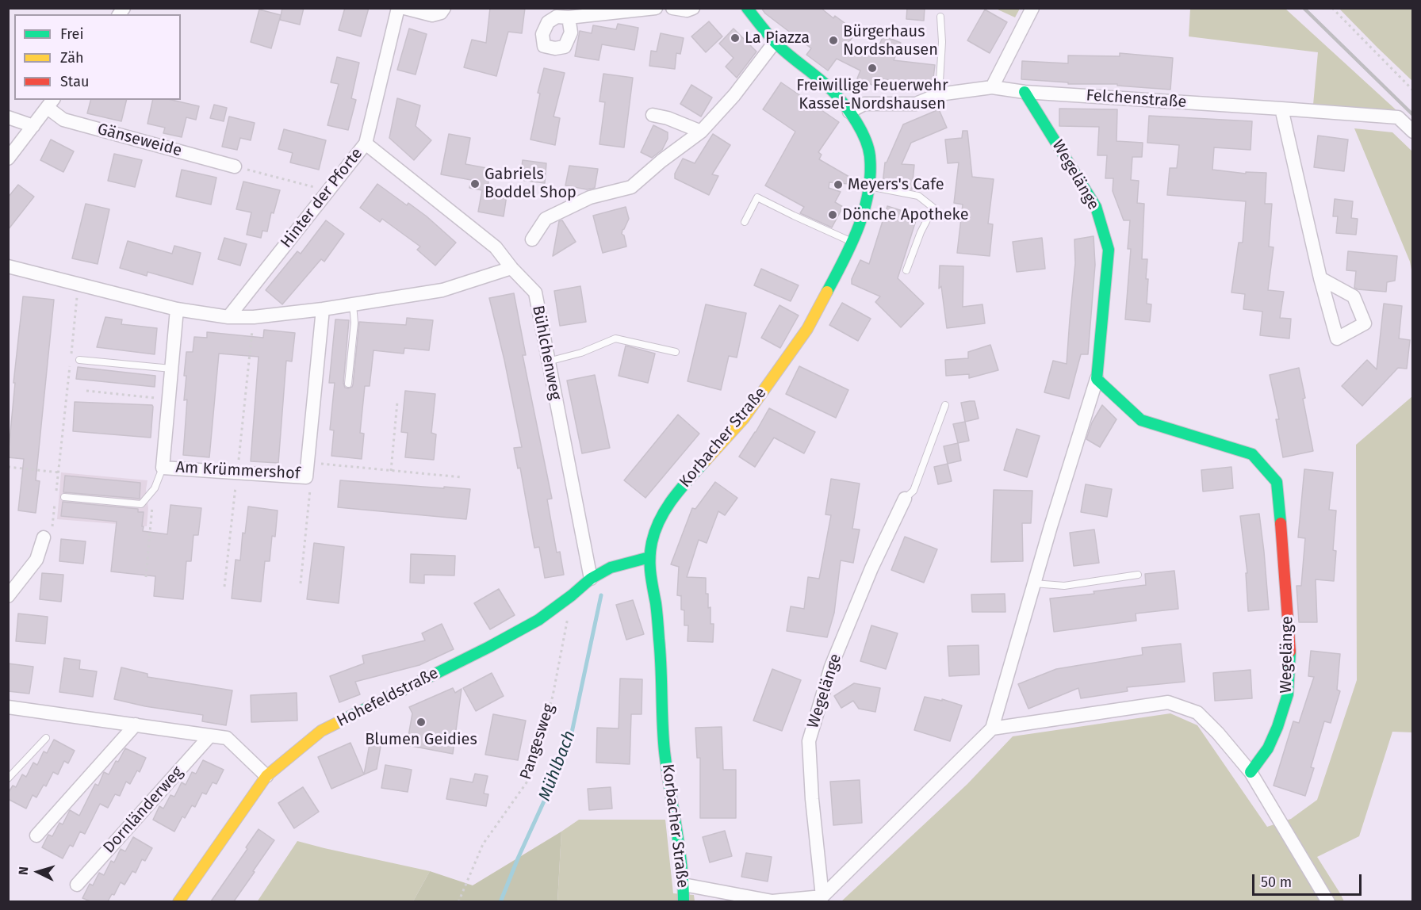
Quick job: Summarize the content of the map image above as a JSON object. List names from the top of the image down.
{
  "streets": {
    "street": [
      "Felchenstraße",
      "Gänseweide",
      "Wegelänge",
      "Hinter der Pforte",
      "Bühlchenweg",
      "Korbacher Straße",
      "Am Krümmershof",
      "Hohefeldstraße",
      "Dornländerweg"
    ],
    "path": ["Pangesweg"]
  },
  "crossings": [
    ["Felchenstraße", "Wegelänge"],
    ["Felchenstraße", "Korbacher Straße"],
    ["Hinter der Pforte", "Bühlchenweg"],
    ["Bühlchenweg", "Hohefeldstraße"],
    ["Korbacher Straße", "Hohefeldstraße"],
    ["Hohefeldstraße", "Pangesweg"]
  ],
  "water": ["Mühlbach"],
  "places": [
    "La Piazza",
    "Bürgerhaus Nordshausen",
    "Freiwillige Feuerwehr Kassel-Nordshausen",
    "Gabriels Boddel Shop",
    "Meyers's Cafe",
    "Dönche Apotheke",
    "Blumen Geidies"
  ],
  "legend": ["Frei", "Zäh", "Stau"],
  "scale_bar": "50 m",
  "north": "left"
}
